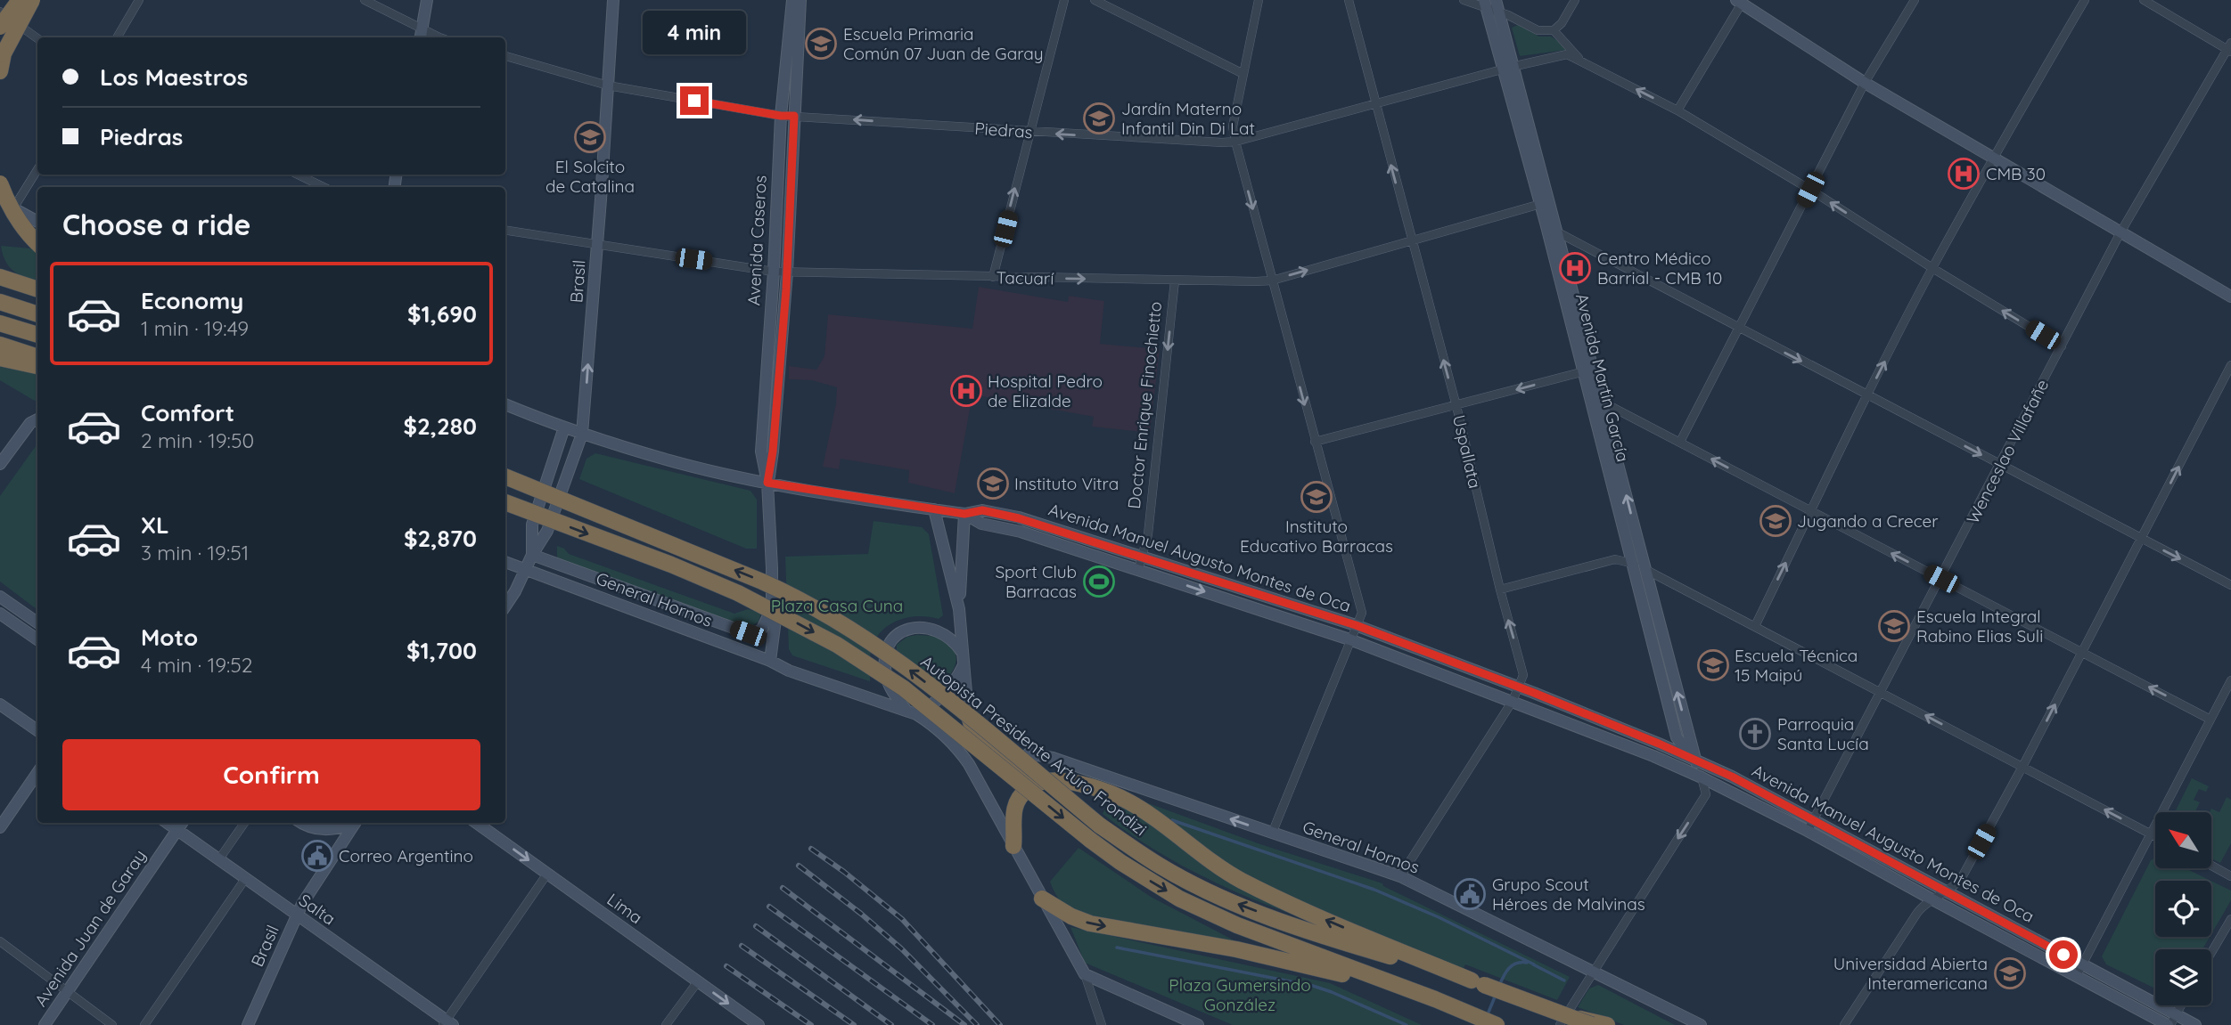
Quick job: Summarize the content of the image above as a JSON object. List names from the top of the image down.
{
  "streets": {
    "highway": ["Autopista Presidente Arturo Frondizi"],
    "main road": [
      "Avenida Caseros",
      "Brasil",
      "Avenida Martín García",
      "Avenida Manuel Augusto Montes de Oca",
      "General Hornos",
      "Lima",
      "Salta",
      "Avenida Juan de Garay"
    ],
    "street": [
      "Piedras",
      "Tacuarí",
      "Doctor Enrique Finochietto",
      "Uspallata",
      "Wenceslao Villafañe"
    ]
  },
  "crossings": [
    ["Piedras", "Avenida Caseros"],
    ["Piedras", "Brasil"],
    ["Piedras", "Avenida Martín García"],
    ["Piedras", "Uspallata"],
    ["Avenida Caseros", "Tacuarí"],
    ["Avenida Caseros", "Avenida Manuel Augusto Montes de Oca"],
    ["Avenida Caseros", "General Hornos"],
    ["Tacuarí", "Brasil"],
    ["Tacuarí", "Avenida Martín García"],
    ["Tacuarí", "Doctor Enrique Finochietto"],
    ["Tacuarí", "Uspallata"],
    ["Brasil", "Avenida Manuel Augusto Montes de Oca"],
    ["Brasil", "General Hornos"],
    ["Brasil", "Salta"],
    ["Avenida Martín García", "Avenida Manuel Augusto Montes de Oca"],
    ["Doctor Enrique Finochietto", "Avenida Manuel Augusto Montes de Oca"],
    ["Uspallata", "Avenida Manuel Augusto Montes de Oca"],
    ["Wenceslao Villafañe", "Avenida Manuel Augusto Montes de Oca"],
    ["Salta", "Avenida Juan de Garay"]
  ],
  "one_way": [
    "Piedras",
    "Doctor Enrique Finochietto",
    "Uspallata",
    "Lima"
  ],
  "parks": ["Plaza Casa Cuna", "Plaza Gumersindo González"],
  "places": {
    "school or university": [
      "Escuela Primaria Común 07 Juan de Garay",
      "Jardín Materno Infantil Din Di Lat",
      "El Solcito de Catalina",
      "Instituto Vitra",
      "Instituto Educativo Barracas",
      "Jugando a Crecer",
      "Escuela Integral Rabino Elias Suli",
      "Escuela Técnica 15 Maipú",
      "Universidad Abierta Interamericana"
    ],
    "hospital": ["CMB 30", "Centro Médico Barrial - CMB 10", "Hospital Pedro de Elizalde"],
    "sports": ["Sport Club Barracas"],
    "church": ["Parroquia Santa Lucía"],
    "public building": ["Correo Argentino", "Grupo Scout Héroes de Malvinas"]
  },
  "north": "top left",
  "page": {
    "bubble": "4 min",
    "banner": ["Los Maestros", "Piedras"],
    "heading": "Choose a ride",
    "list": [
      {
        "name": "Economy",
        "note": "1 min · 19:49",
        "value": "$1,690"
      },
      {
        "name": "Comfort",
        "note": "2 min · 19:50",
        "value": "$2,280"
      },
      {
        "name": "XL",
        "note": "3 min · 19:51",
        "value": "$2,870"
      },
      {
        "name": "Moto",
        "note": "4 min · 19:52",
        "value": "$1,700"
      }
    ],
    "buttons": "Confirm"
  }
}
